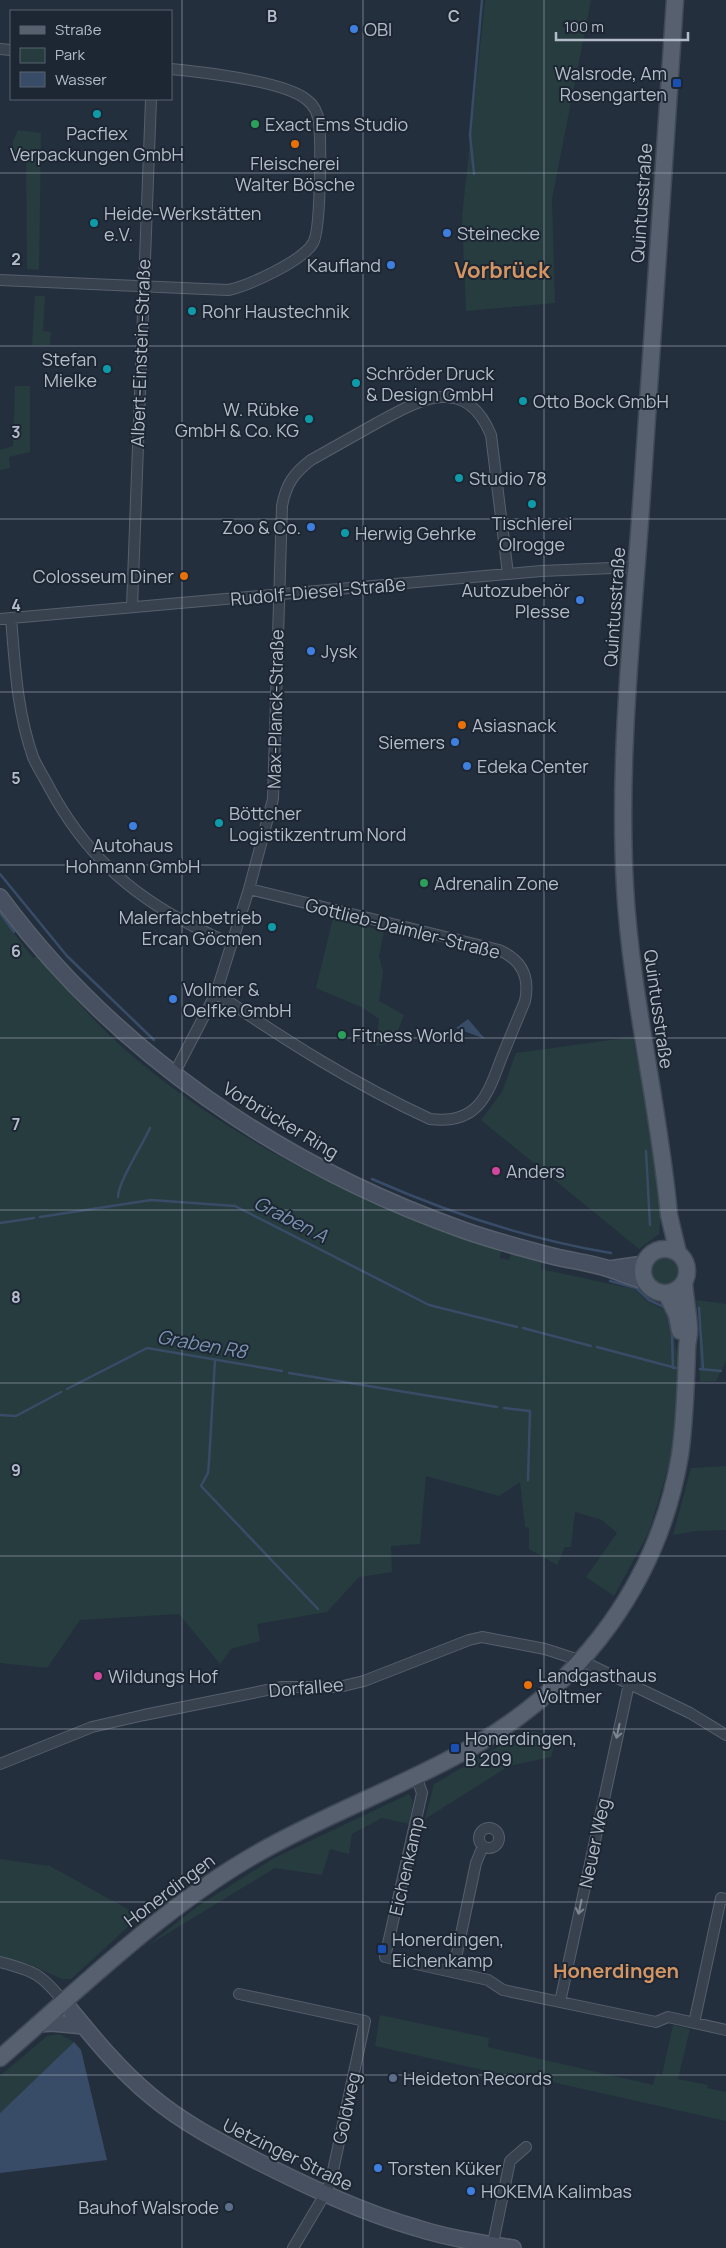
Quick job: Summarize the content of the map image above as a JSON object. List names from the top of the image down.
{
  "streets": {
    "main road": [
      "Quintusstraße",
      "Vorbrücker Ring",
      "Honerdingen",
      "Uetzinger Straße"
    ],
    "street": [
      "Albert-Einstein-Straße",
      "Rudolf-Diesel-Straße",
      "Max-Planck-Straße",
      "Gottlieb-Daimler-Straße",
      "Dorfallee",
      "Neuer Weg",
      "Eichenkamp",
      "Goldweg"
    ]
  },
  "crossings": [
    ["Quintusstraße", "Rudolf-Diesel-Straße"],
    ["Quintusstraße", "Vorbrücker Ring"],
    ["Albert-Einstein-Straße", "Rudolf-Diesel-Straße"],
    ["Rudolf-Diesel-Straße", "Max-Planck-Straße"],
    ["Max-Planck-Straße", "Gottlieb-Daimler-Straße"],
    ["Max-Planck-Straße", "Vorbrücker Ring"],
    ["Dorfallee", "Neuer Weg"],
    ["Dorfallee", "Honerdingen"],
    ["Eichenkamp", "Honerdingen"],
    ["Honerdingen", "Uetzinger Straße"],
    ["Goldweg", "Uetzinger Straße"]
  ],
  "one_way": ["Neuer Weg"],
  "districts": ["Vorbrück", "Honerdingen"],
  "water": ["Graben A", "Graben R8"],
  "places": {
    "other": [
      "OBI",
      "Pacflex Verpackungen GmbH",
      "Exact Ems Studio",
      "Fleischerei Walter Bösche",
      "Heide-Werkstätten e.V.",
      "Steinecke",
      "Kaufland",
      "Rohr Haustechnik",
      "Stefan Mielke",
      "Schröder Druck & Design GmbH",
      "Otto Bock GmbH",
      "W. Rübke GmbH & Co. KG",
      "Studio 78",
      "Tischlerei Olrogge",
      "Zoo & Co.",
      "Herwig Gehrke",
      "Colosseum Diner",
      "Autozubehör Plesse",
      "Jysk",
      "Asiasnack",
      "Siemers",
      "Edeka Center",
      "Böttcher Logistikzentrum Nord",
      "Autohaus Hohmann GmbH",
      "Adrenalin Zone",
      "Malerfachbetrieb Ercan Göcmen",
      "Vollmer & Oelfke GmbH",
      "Fitness World",
      "Anders",
      "Wildungs Hof",
      "Landgasthaus Voltmer",
      "Heideton Records",
      "Torsten Küker",
      "HOKEMA Kalimbas",
      "Bauhof Walsrode"
    ],
    "transit": ["Walsrode, Am Rosengarten", "Honerdingen, B 209", "Honerdingen, Eichenkamp"]
  },
  "legend": ["Straße", "Park", "Wasser"],
  "scale_bar": "100 m",
  "grid": {
    "columns": ["B", "C"],
    "rows": [
      "2",
      "3",
      "4",
      "5",
      "6",
      "7",
      "8",
      "9"
    ]
  }
}
